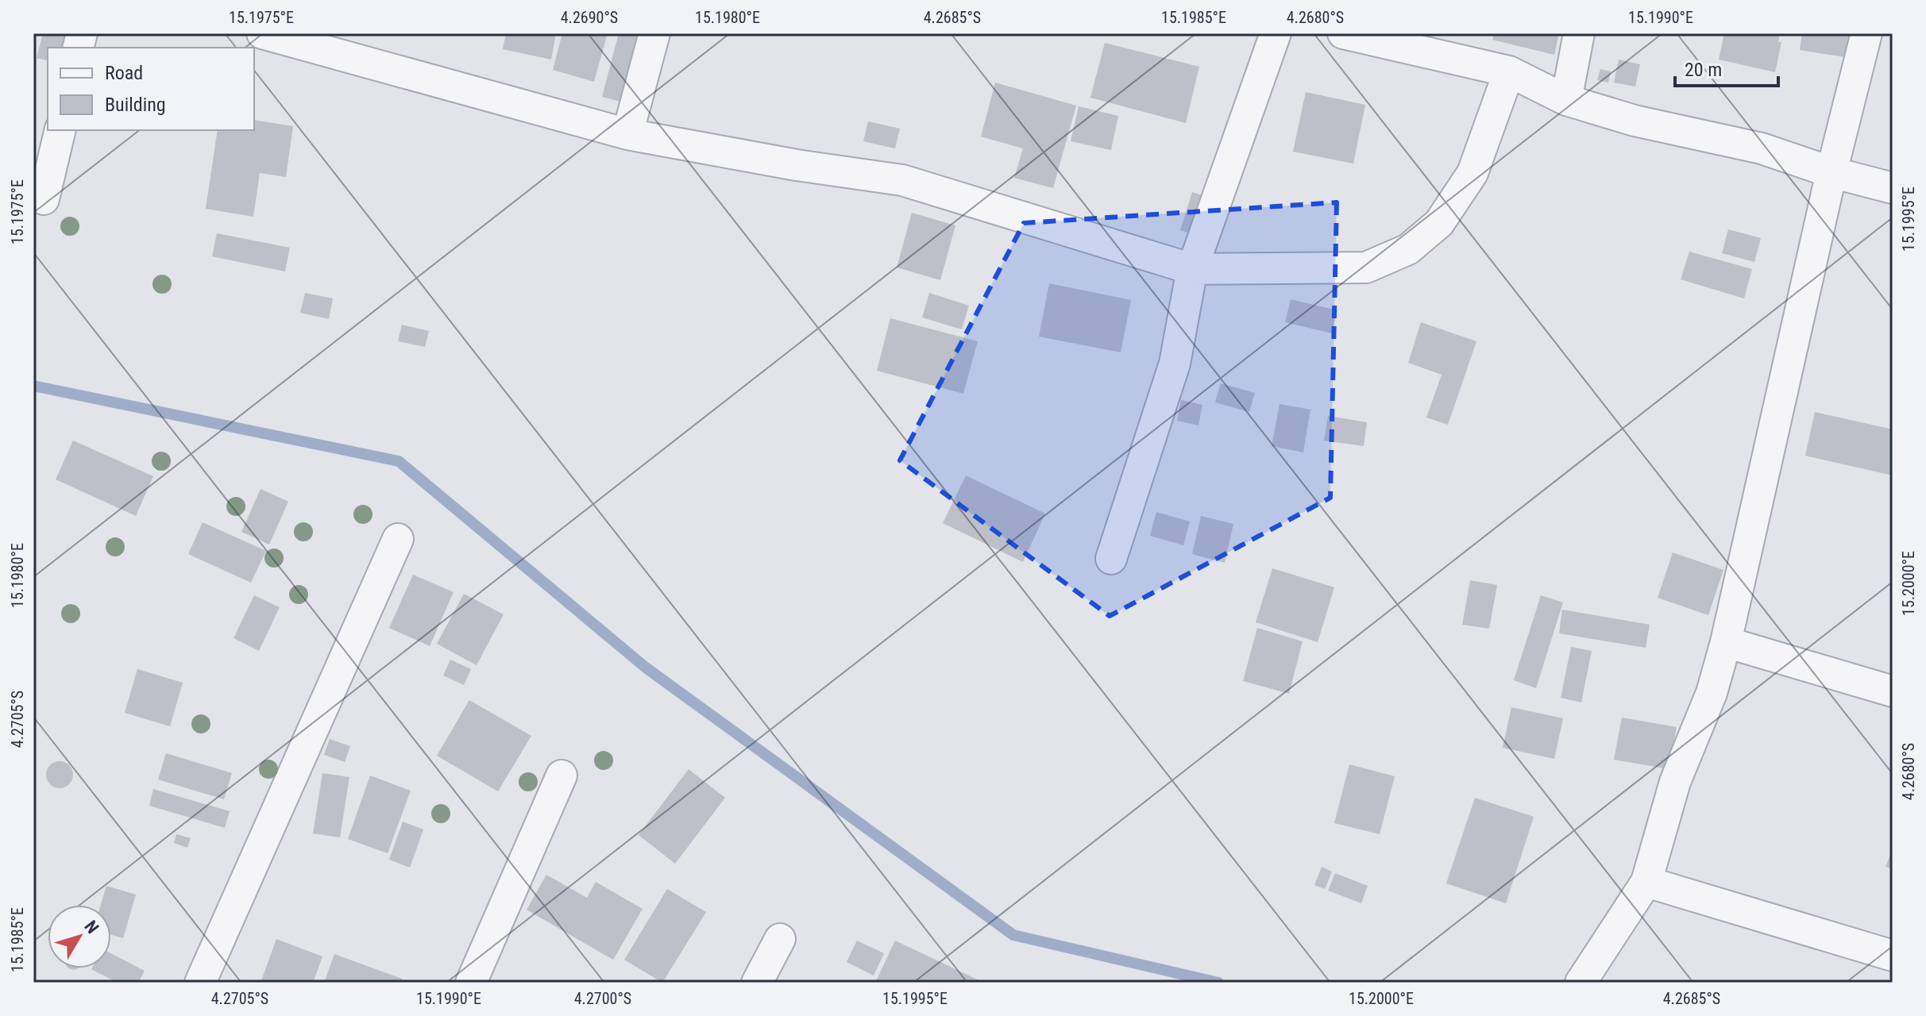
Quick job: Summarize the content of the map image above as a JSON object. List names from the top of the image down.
{
  "legend": ["Road", "Building"],
  "scale_bar": "20 m",
  "north": "top right",
  "coordinates": [
    "15.1975°E",
    "4.2690°S",
    "15.1980°E",
    "4.2685°S",
    "15.1985°E",
    "4.2680°S",
    "15.1990°E",
    "15.1995°E",
    "15.2000°E",
    "4.2705°S",
    "4.2700°S"
  ]
}
